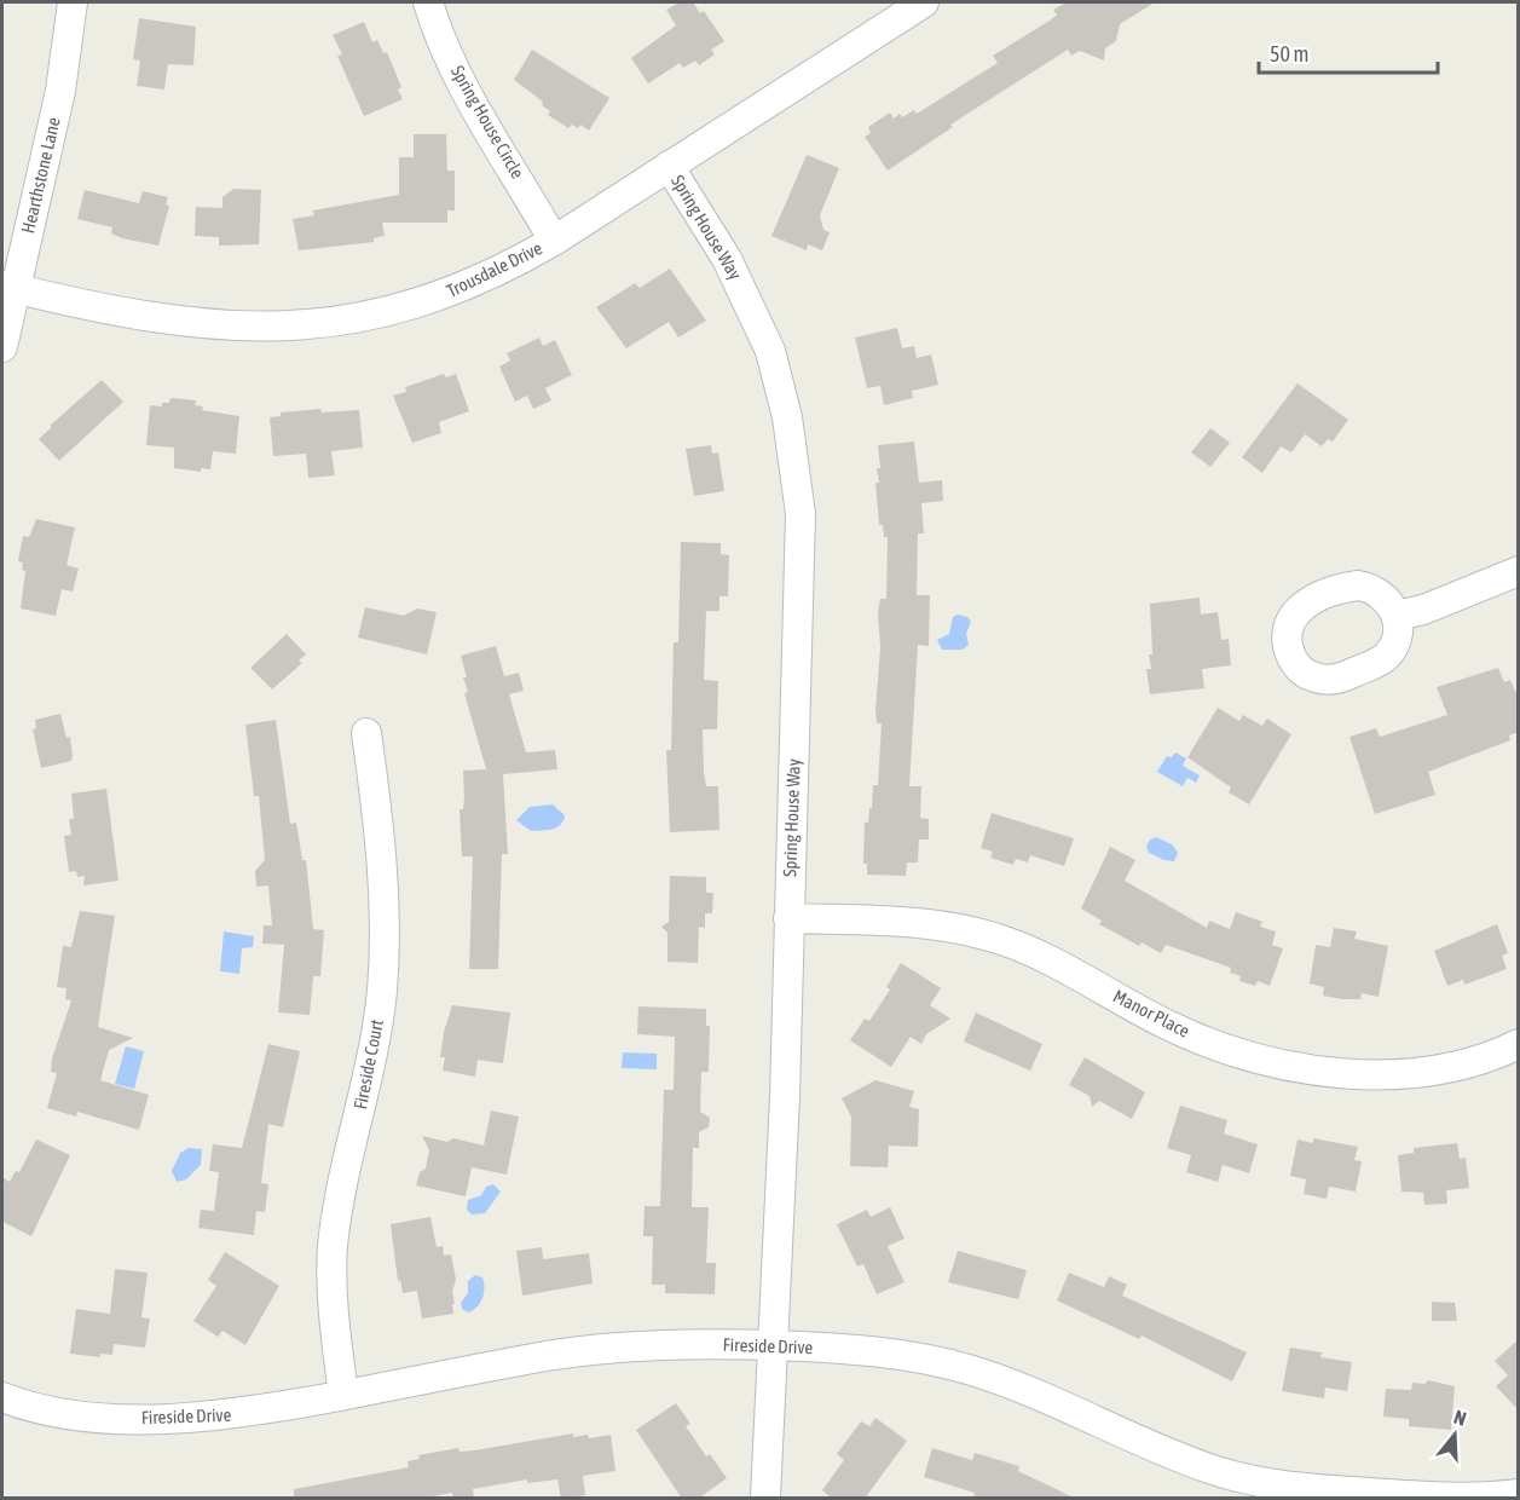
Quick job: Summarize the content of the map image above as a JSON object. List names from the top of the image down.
{
  "streets": {
    "street": [
      "Spring House Circle",
      "Hearthstone Lane",
      "Spring House Way",
      "Trousdale Drive",
      "Manor Place",
      "Fireside Court",
      "Fireside Drive"
    ]
  },
  "crossings": [
    ["Spring House Circle", "Trousdale Drive"],
    ["Hearthstone Lane", "Trousdale Drive"],
    ["Spring House Way", "Trousdale Drive"],
    ["Spring House Way", "Manor Place"],
    ["Spring House Way", "Fireside Drive"],
    ["Fireside Court", "Fireside Drive"]
  ],
  "scale_bar": "50 m",
  "north": "top"
}
